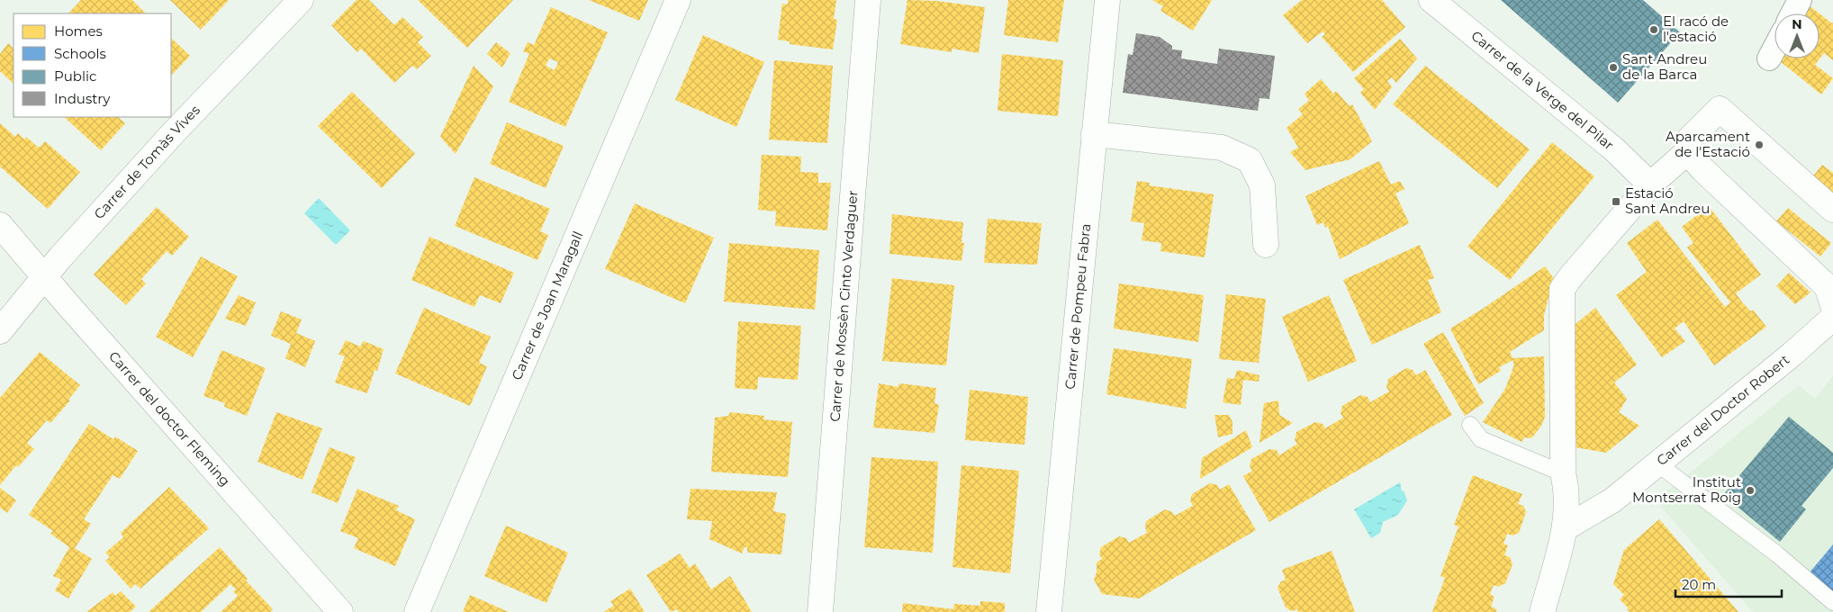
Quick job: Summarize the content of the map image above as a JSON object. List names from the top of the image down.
{
  "streets": {
    "street": [
      "Carrer de la Verge del Pilar",
      "Carrer de Tomàs Vives",
      "Carrer de Joan Maragall",
      "Carrer de Mossèn Cinto Verdaguer",
      "Carrer de Pompeu Fabra",
      "Carrer del Doctor Robert",
      "Carrer del doctor Fleming"
    ]
  },
  "crossings": [
    ["Carrer de Tomàs Vives", "Carrer del doctor Fleming"]
  ],
  "places": {
    "other": [
      "El racó de l'estació",
      "Sant Andreu de la Barca",
      "Aparcament de l'Estació",
      "Institut Montserrat Roig"
    ],
    "transit": ["Estació Sant Andreu"]
  },
  "legend": [
    "Homes",
    "Schools",
    "Public",
    "Industry"
  ],
  "scale_bar": "20 m",
  "north": "top"
}
